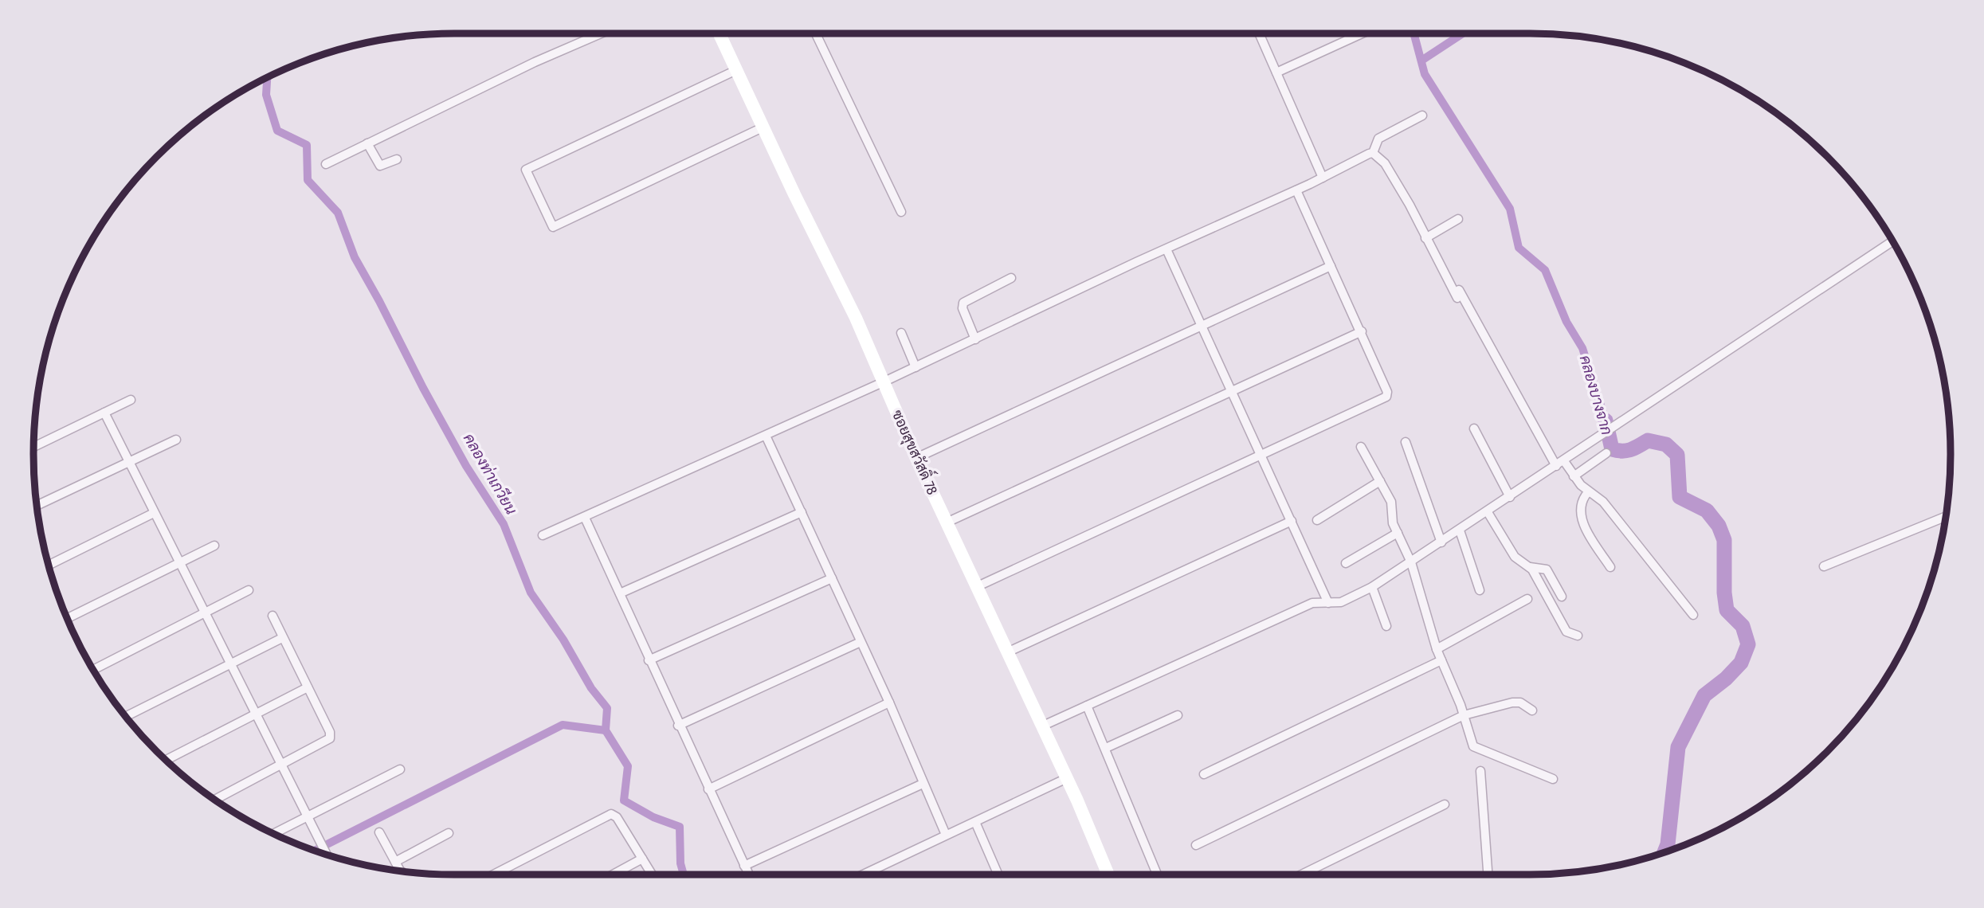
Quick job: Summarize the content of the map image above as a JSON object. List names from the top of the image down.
{
  "streets": {
    "street": ["ซอยสุขสวัสดิ์ 78"]
  },
  "water": ["คลองบางจาก", "คลองท่าเกวียน"]
}
